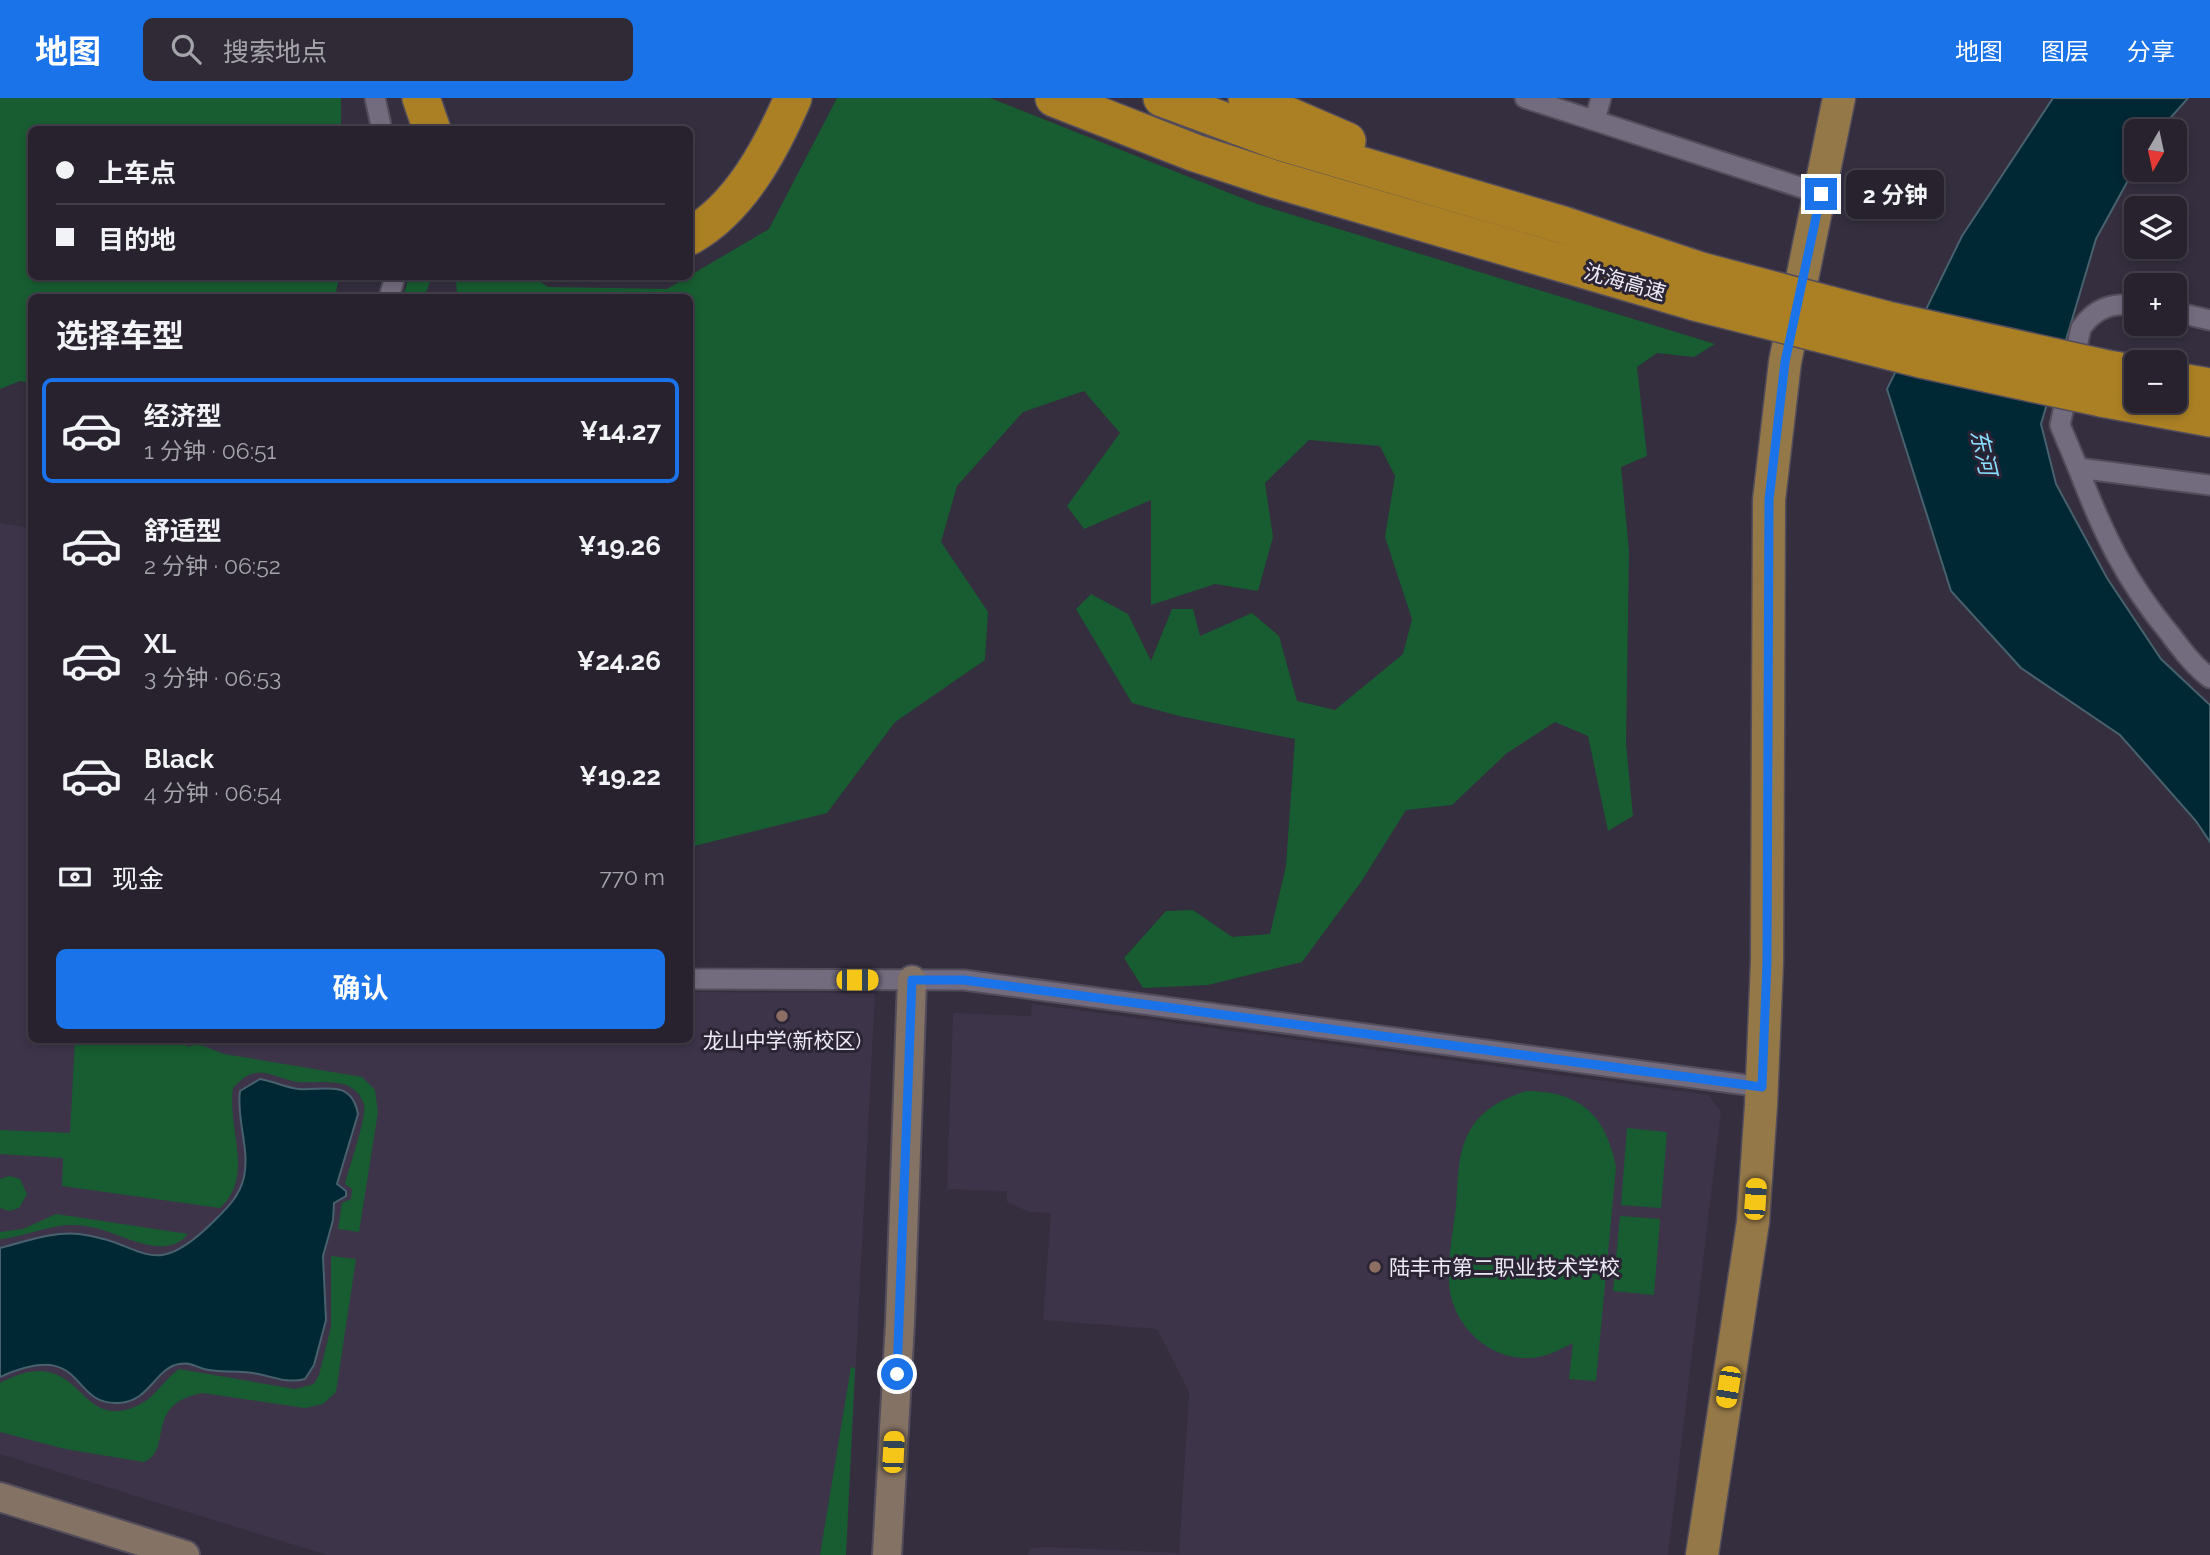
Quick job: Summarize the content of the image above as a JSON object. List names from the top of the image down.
{
  "streets": {
    "highway": ["沈海高速"]
  },
  "water": ["东河"],
  "places": ["龙山中学(新校区)", "陆丰市第二职业技术学校"],
  "north": "bottom",
  "page": {
    "header": "地图",
    "search": "搜索地点",
    "nav": ["地图", "图层", "分享"],
    "map_buttons": ["+", "−"],
    "banner": ["上车点", "目的地"],
    "bubble": "2 分钟",
    "heading": "选择车型",
    "list": [
      {
        "name": "经济型",
        "note": "1 分钟 · 06:51",
        "value": "¥14.27"
      },
      {
        "name": "舒适型",
        "note": "2 分钟 · 06:52",
        "value": "¥19.26"
      },
      {
        "name": "XL",
        "note": "3 分钟 · 06:53",
        "value": "¥24.26"
      },
      {
        "name": "Black",
        "note": "4 分钟 · 06:54",
        "value": "¥19.22"
      }
    ],
    "pay": ["现金", "770 m"],
    "buttons": "确认"
  }
}
